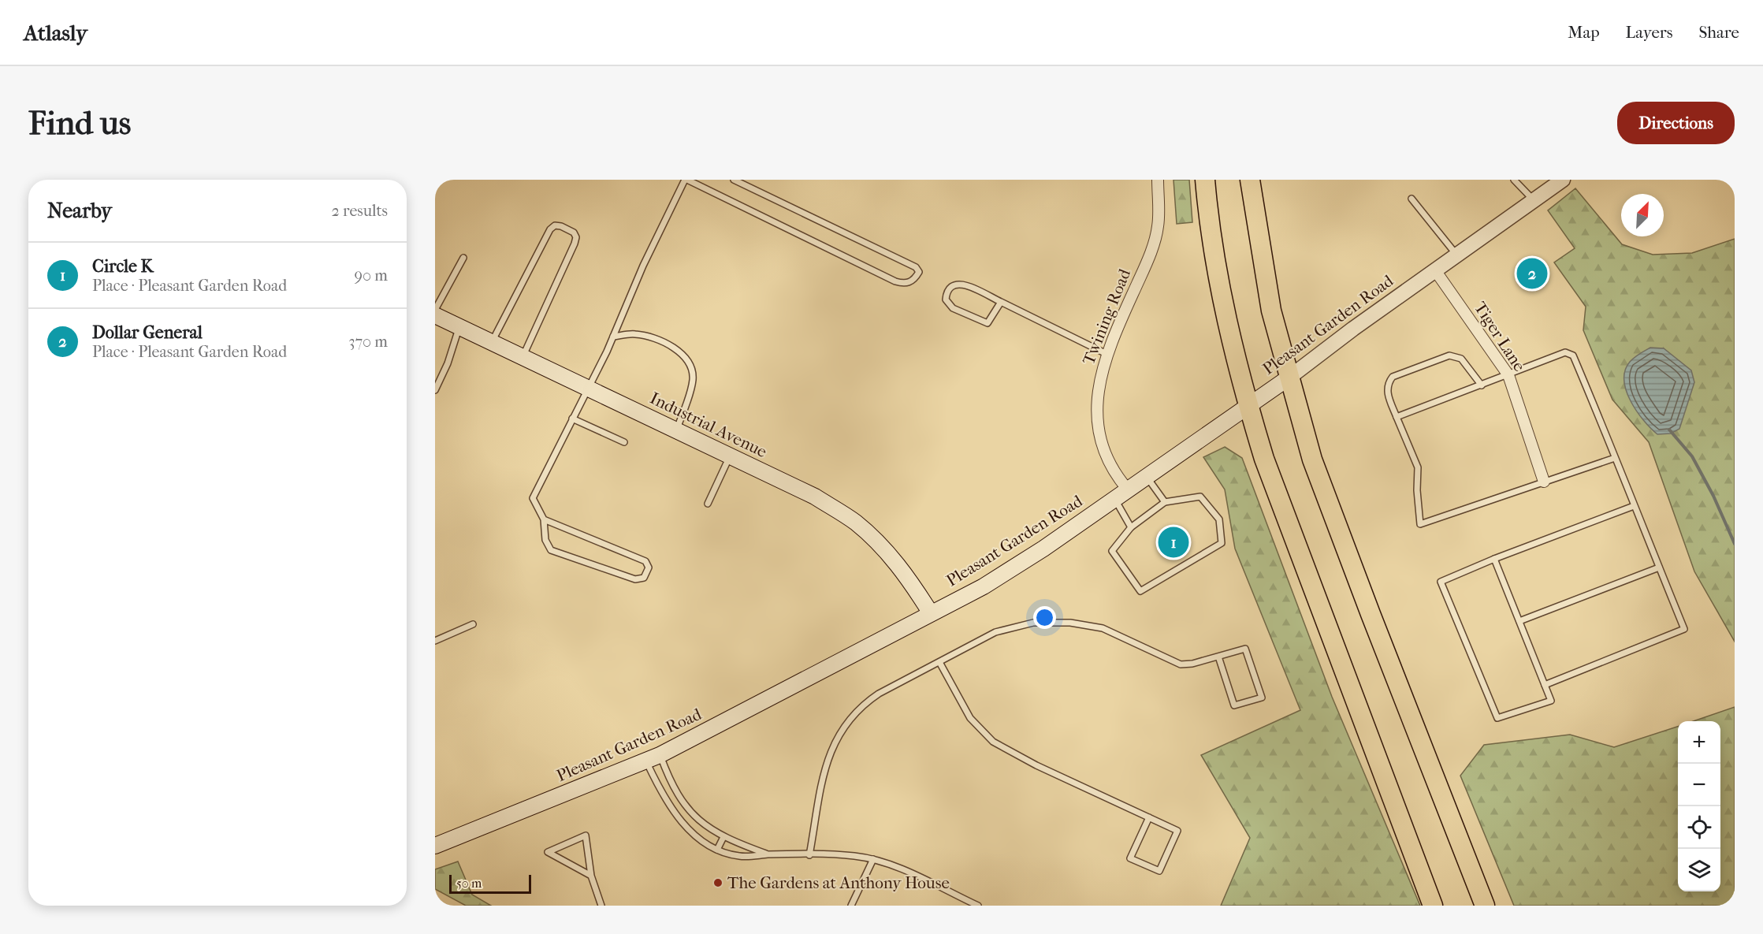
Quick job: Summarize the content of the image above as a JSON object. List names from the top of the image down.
{
  "streets": {
    "main road": ["Pleasant Garden Road", "Industrial Avenue"],
    "street": ["Twining Road", "Tiger Lane"]
  },
  "crossings": [
    ["Twining Road", "Pleasant Garden Road"],
    ["Pleasant Garden Road", "Tiger Lane"],
    ["Pleasant Garden Road", "Industrial Avenue"]
  ],
  "places": ["The Gardens at Anthony House"],
  "scale_bar": "50 m",
  "north": "top right",
  "page": {
    "header": "Atlasly",
    "nav": ["Map", "Layers", "Share"],
    "buttons": "Directions",
    "title": "Find us",
    "heading": ["Nearby", "2 results"],
    "list": [
      {
        "mark": "1",
        "name": "Circle K",
        "note": "Place · Pleasant Garden Road",
        "value": "90 m"
      },
      {
        "mark": "2",
        "name": "Dollar General",
        "note": "Place · Pleasant Garden Road",
        "value": "370 m"
      }
    ],
    "pins": ["2", "1"],
    "map_buttons": ["+", "−"],
    "scale": "50 m"
  }
}
